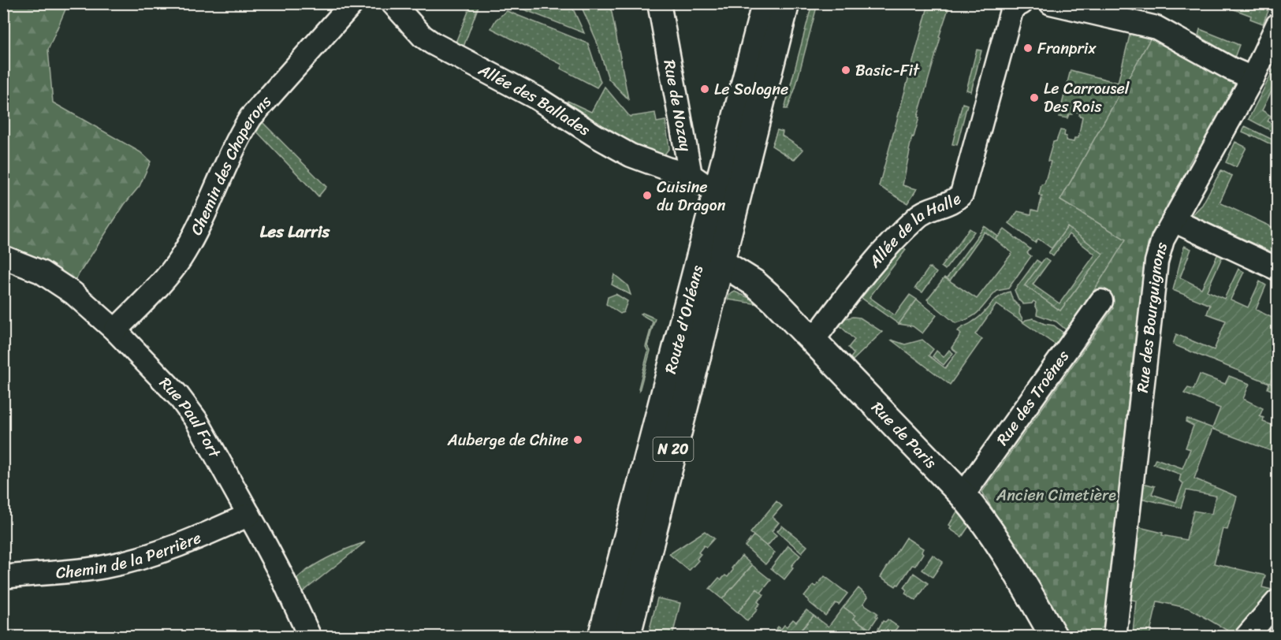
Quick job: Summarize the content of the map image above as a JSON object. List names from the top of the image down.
{
  "streets": {
    "main road": ["Route d'Orléans", "Rue de Paris", "N 20"],
    "street": [
      "Allée des Ballades",
      "Rue de Nozay",
      "Chemin des Chaperons",
      "Allée de la Halle",
      "Rue des Bourguignons",
      "Rue des Troënes",
      "Rue Paul Fort",
      "Chemin de la Perrière"
    ]
  },
  "crossings": [
    ["Allée des Ballades", "Rue de Nozay"],
    ["Chemin des Chaperons", "Rue Paul Fort"],
    ["Allée de la Halle", "Rue de Paris"],
    ["Route d'Orléans", "Rue de Paris"],
    ["Rue des Troënes", "Rue de Paris"],
    ["Rue Paul Fort", "Chemin de la Perrière"]
  ],
  "districts": ["Les Larris"],
  "parks": ["Ancien Cimetière"],
  "places": [
    "Franprix",
    "Basic-Fit",
    "Le Sologne",
    "Le Carrousel Des Rois",
    "Cuisine du Dragon",
    "Auberge de Chine"
  ]
}
